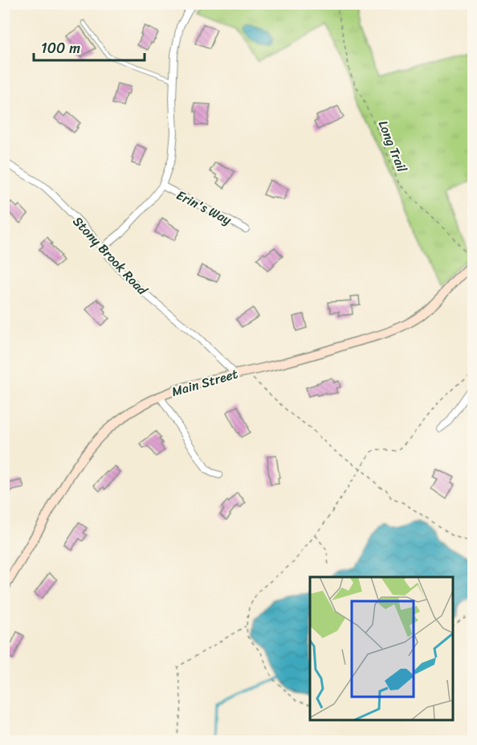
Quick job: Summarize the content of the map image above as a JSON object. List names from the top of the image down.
{
  "streets": {
    "main road": ["Main Street"],
    "street": ["Erin's Way", "Stony Brook Road"],
    "path": ["Long Trail"]
  },
  "crossings": [
    ["Long Trail", "Main Street"],
    ["Stony Brook Road", "Main Street"]
  ],
  "scale_bar": "100 m"
}
